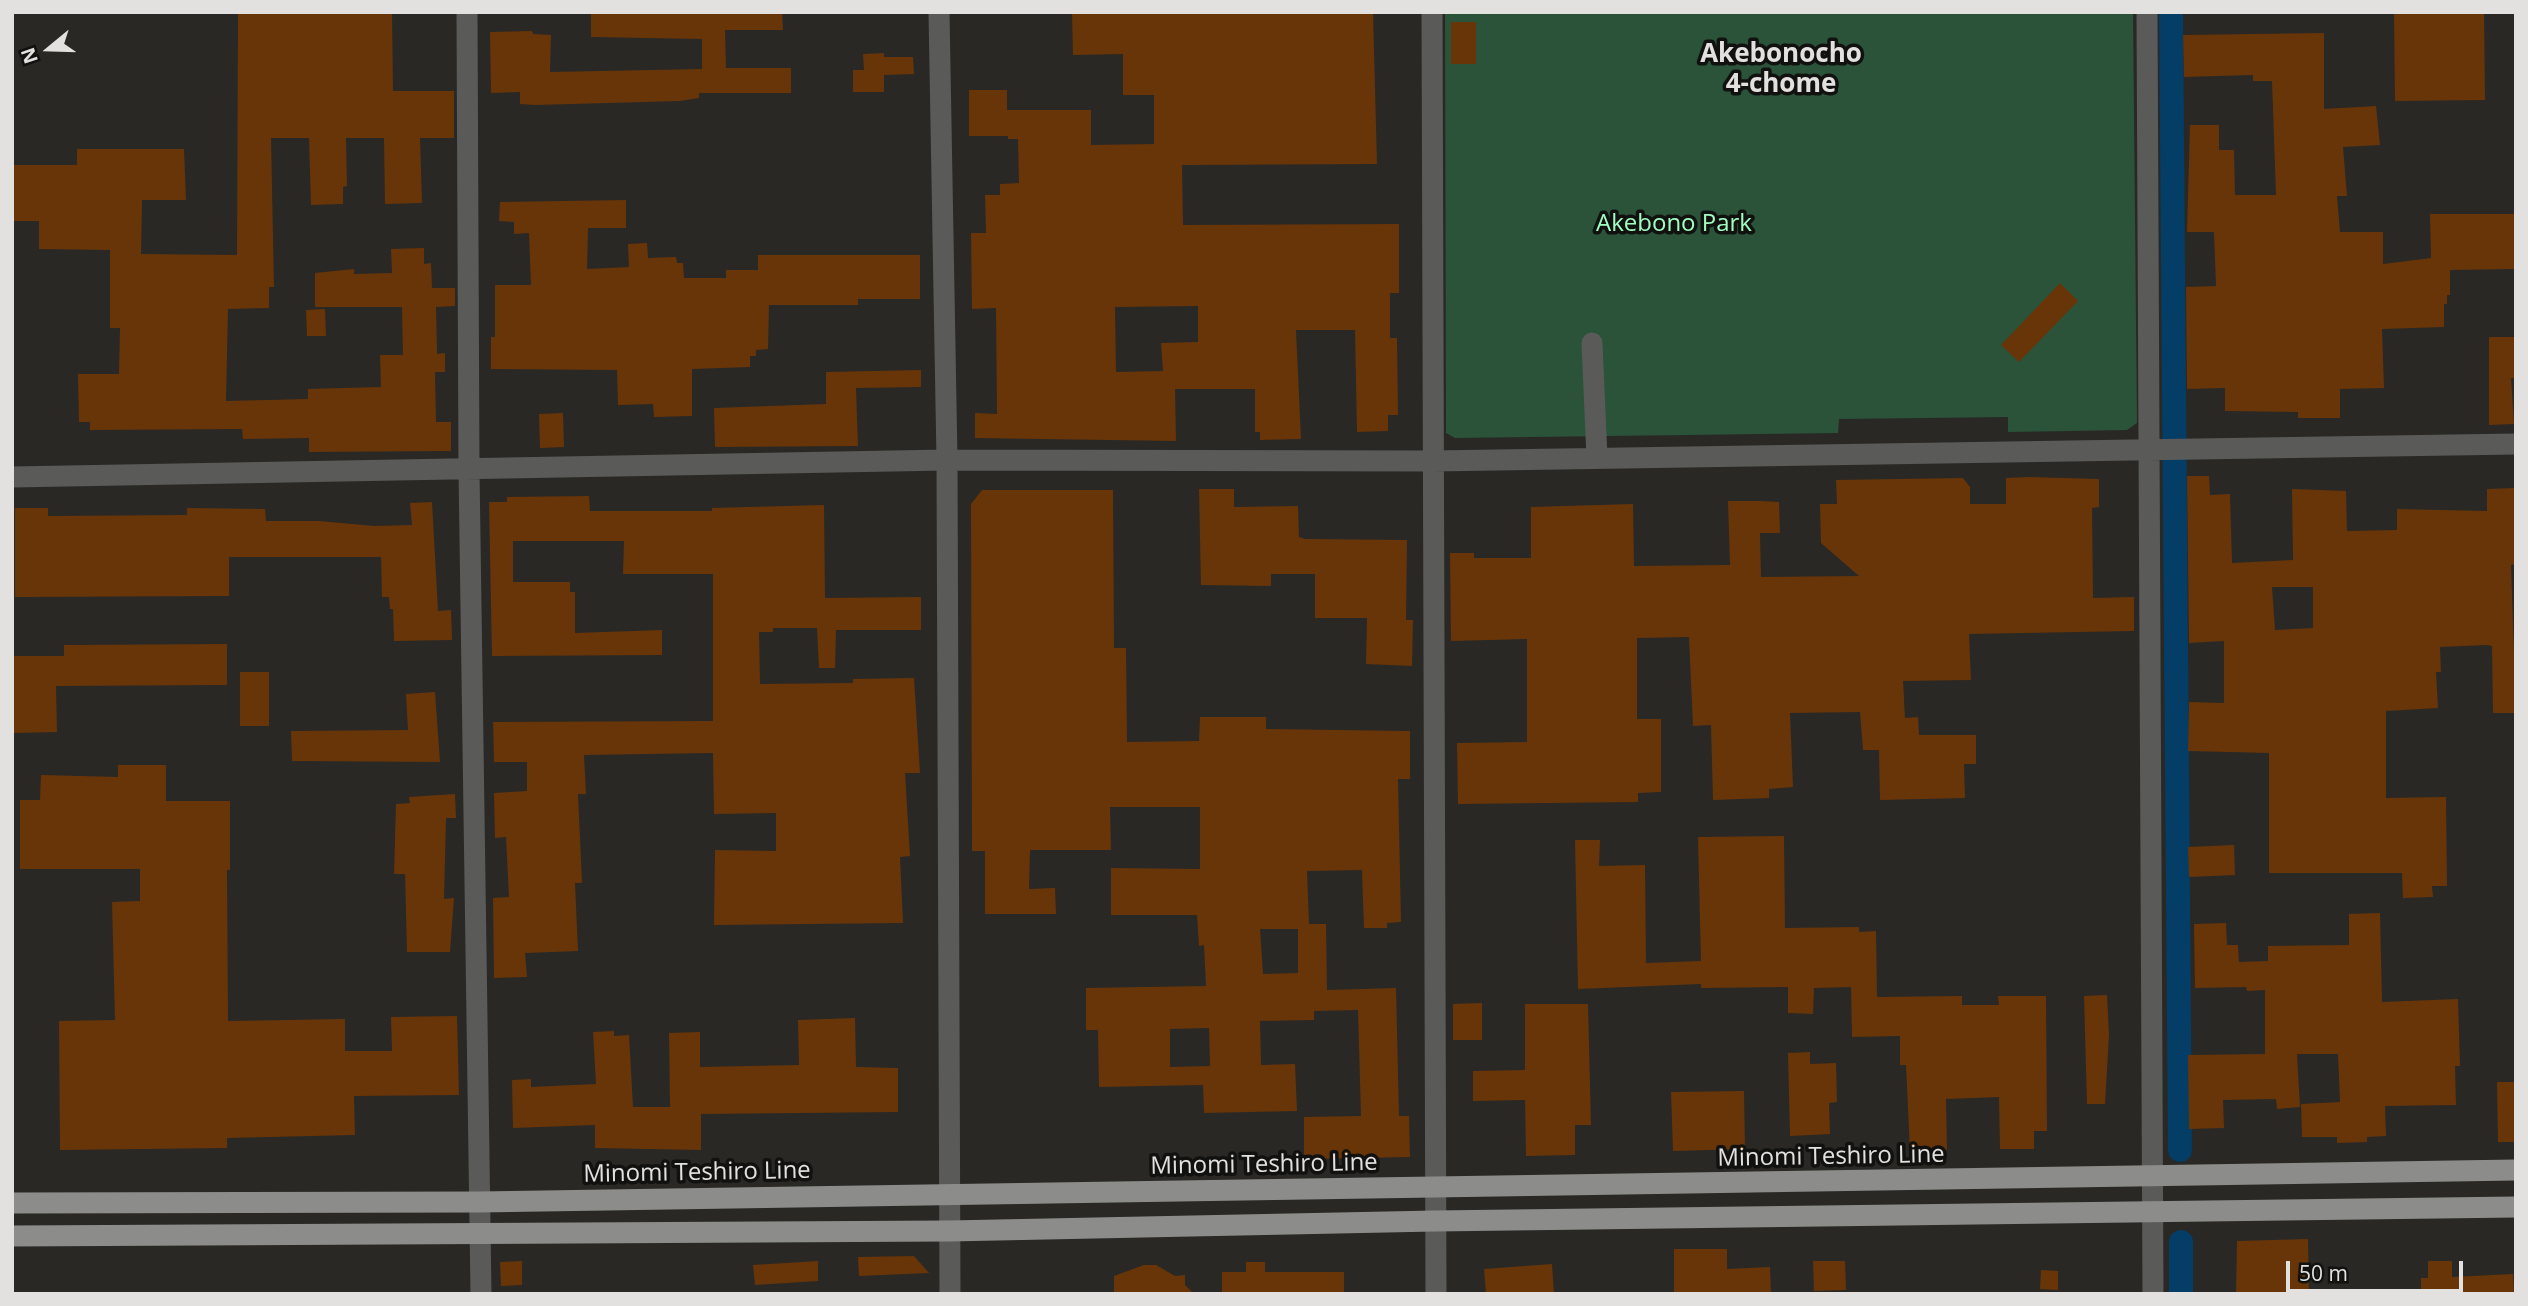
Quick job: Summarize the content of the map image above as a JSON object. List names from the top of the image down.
{
  "streets": {
    "main road": ["Minomi Teshiro Line"]
  },
  "districts": ["Akebonocho 4-chome"],
  "parks": ["Akebono Park"],
  "scale_bar": "50 m",
  "north": "left"
}
